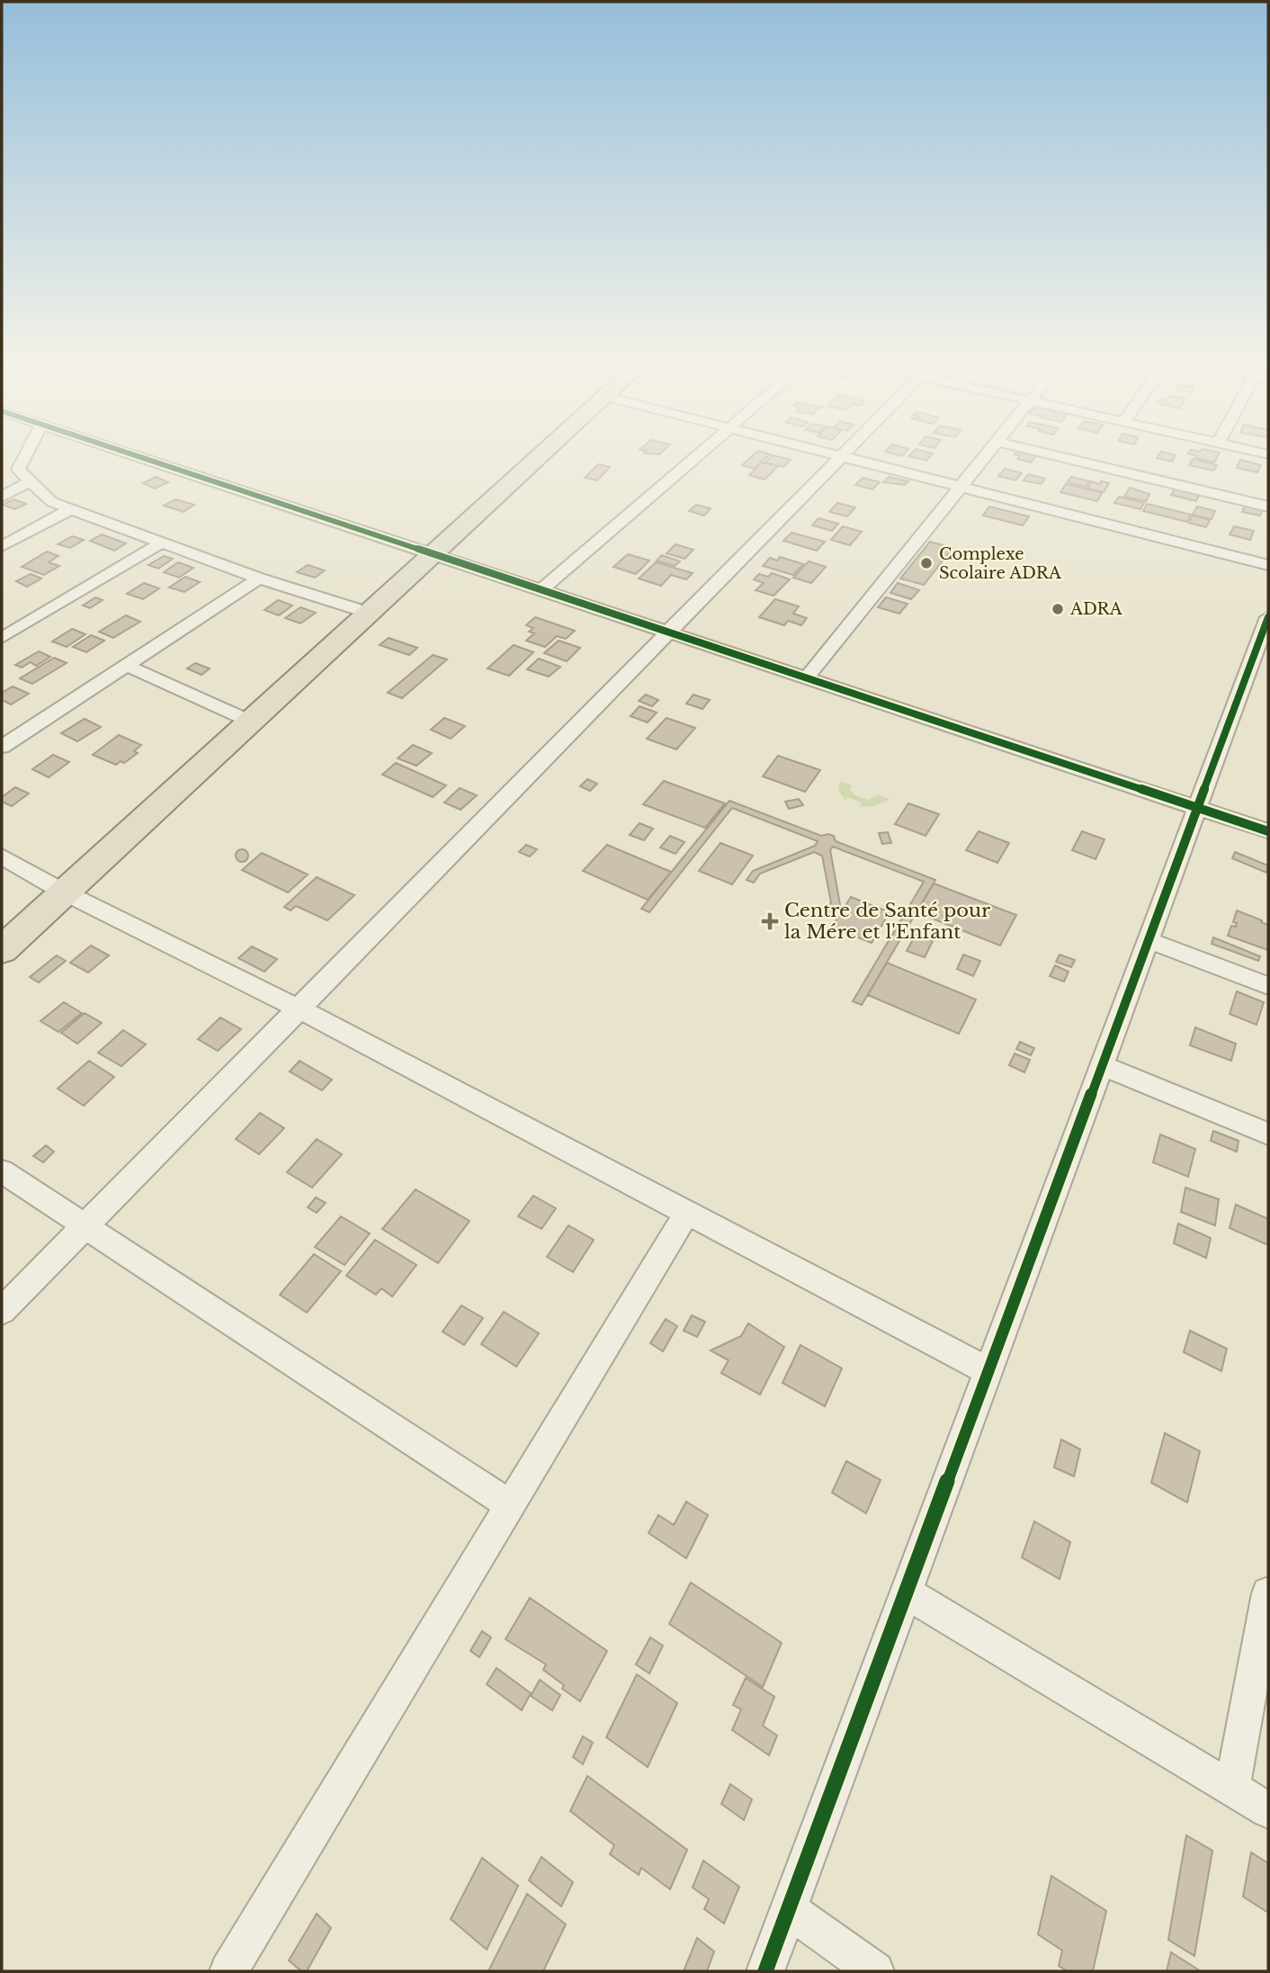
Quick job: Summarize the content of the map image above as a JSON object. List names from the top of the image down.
{
  "places": {
    "other": ["Complexe Scolaire ADRA", "ADRA"],
    "health": ["Centre de Santé pour la Mére et l'Enfant"]
  }
}
